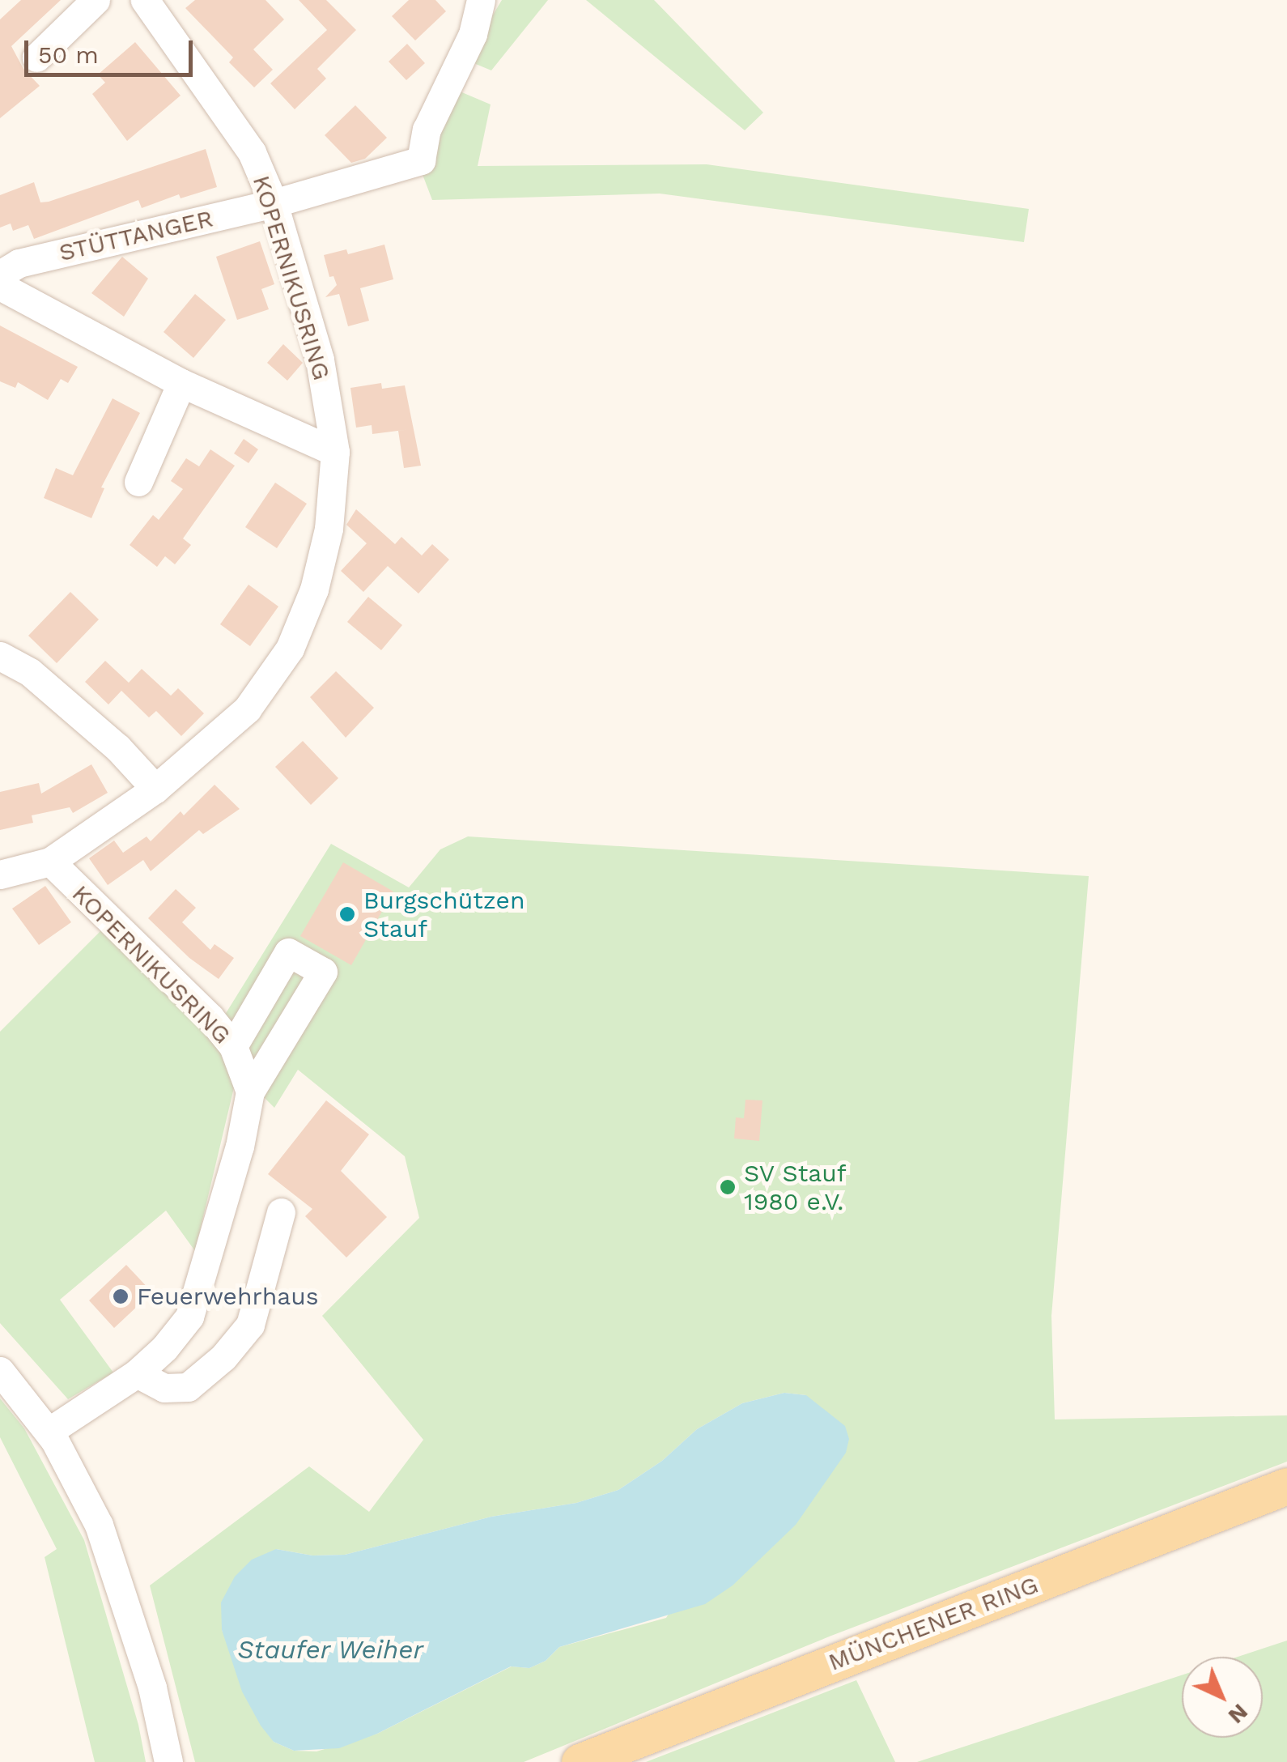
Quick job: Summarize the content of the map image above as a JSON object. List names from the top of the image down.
{
  "streets": {
    "main road": ["MÜNCHENER RING"],
    "street": ["STÜTTANGER", "KOPERNIKUSRING"]
  },
  "crossings": [
    ["STÜTTANGER", "KOPERNIKUSRING"]
  ],
  "water": ["Staufer Weiher"],
  "places": ["Burgschützen Stauf", "SV Stauf 1980 e.V.", "Feuerwehrhaus"],
  "scale_bar": "50 m",
  "north": "bottom right"
}
